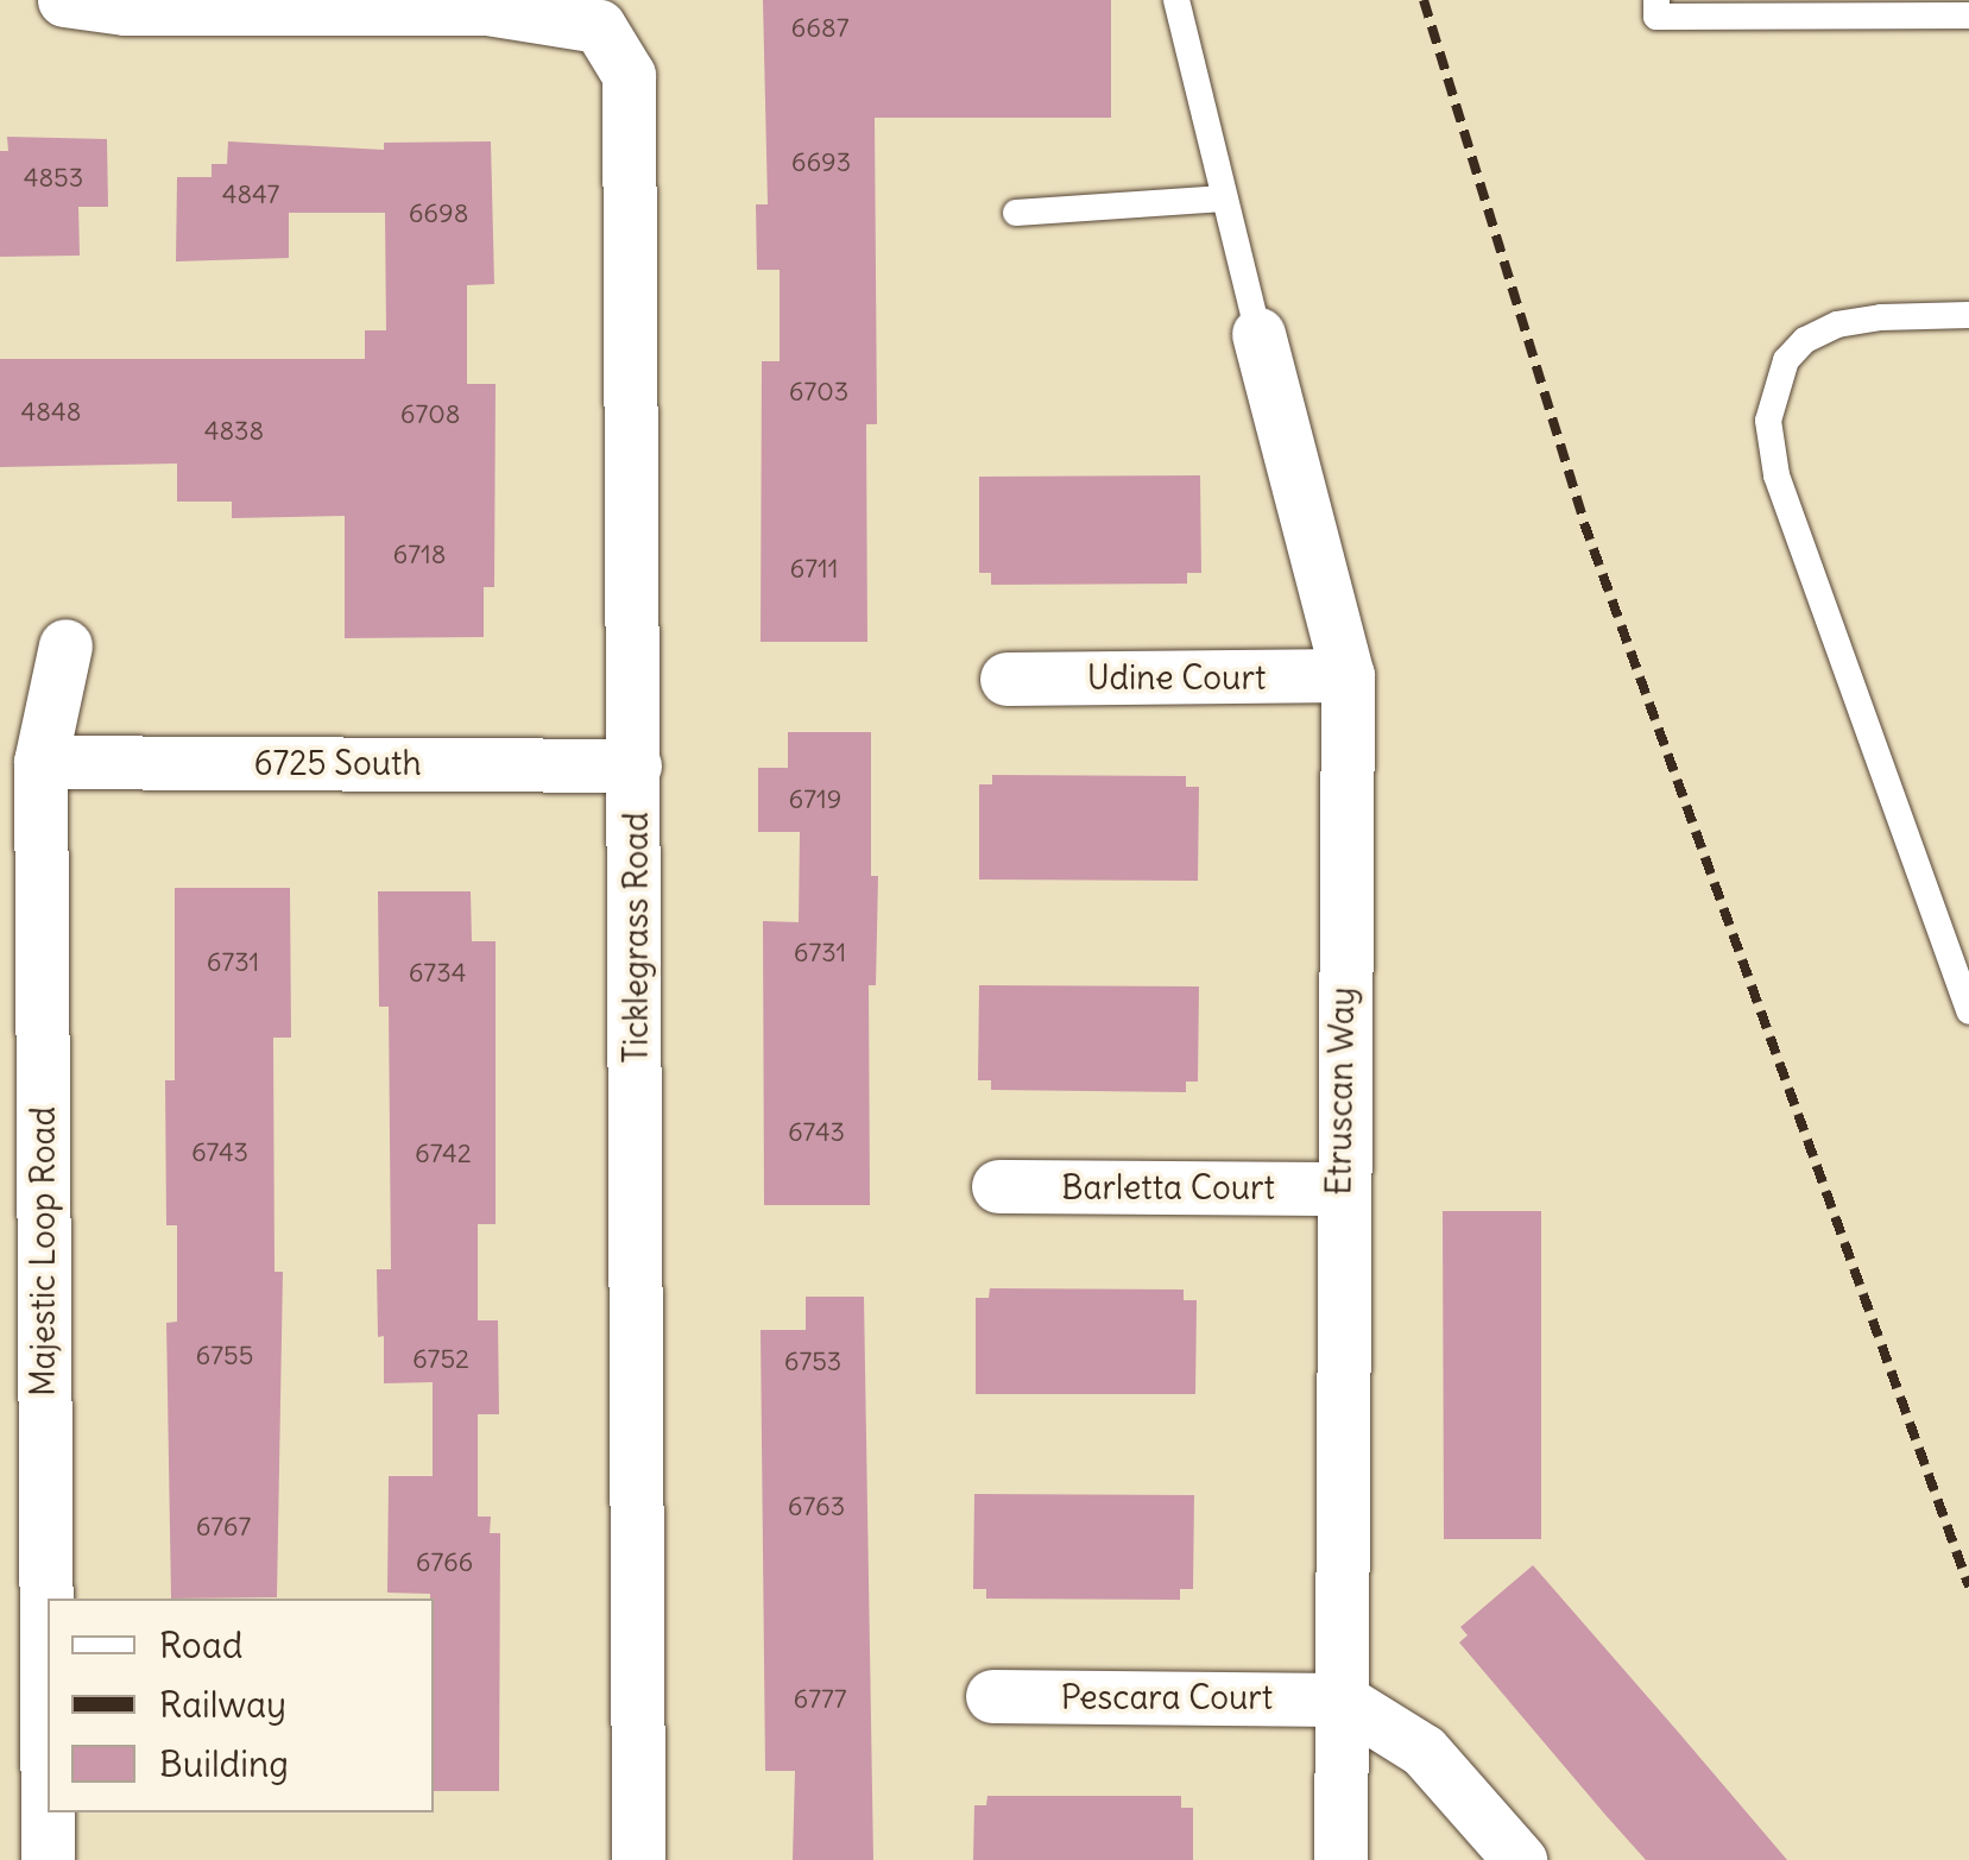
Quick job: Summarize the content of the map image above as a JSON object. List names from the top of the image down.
{
  "streets": {
    "street": [
      "Udine Court",
      "6725 South",
      "Ticklegrass Road",
      "Etruscan Way",
      "Barletta Court",
      "Majestic Loop Road",
      "Pescara Court"
    ]
  },
  "crossings": [
    ["Udine Court", "Etruscan Way"],
    ["6725 South", "Ticklegrass Road"],
    ["6725 South", "Majestic Loop Road"],
    ["Etruscan Way", "Barletta Court"],
    ["Etruscan Way", "Pescara Court"]
  ],
  "house_numbers": [
    "6687",
    "6693",
    "4853",
    "4847",
    "6698",
    "6703",
    "4848",
    "6708",
    "4838",
    "6718",
    "6711",
    "6719",
    "6731",
    "6731",
    "6734",
    "6743",
    "6743",
    "6742",
    "6755",
    "6752",
    "6753",
    "6763",
    "6767",
    "6766",
    "6777"
  ],
  "legend": ["Road", "Railway", "Building"]
}
